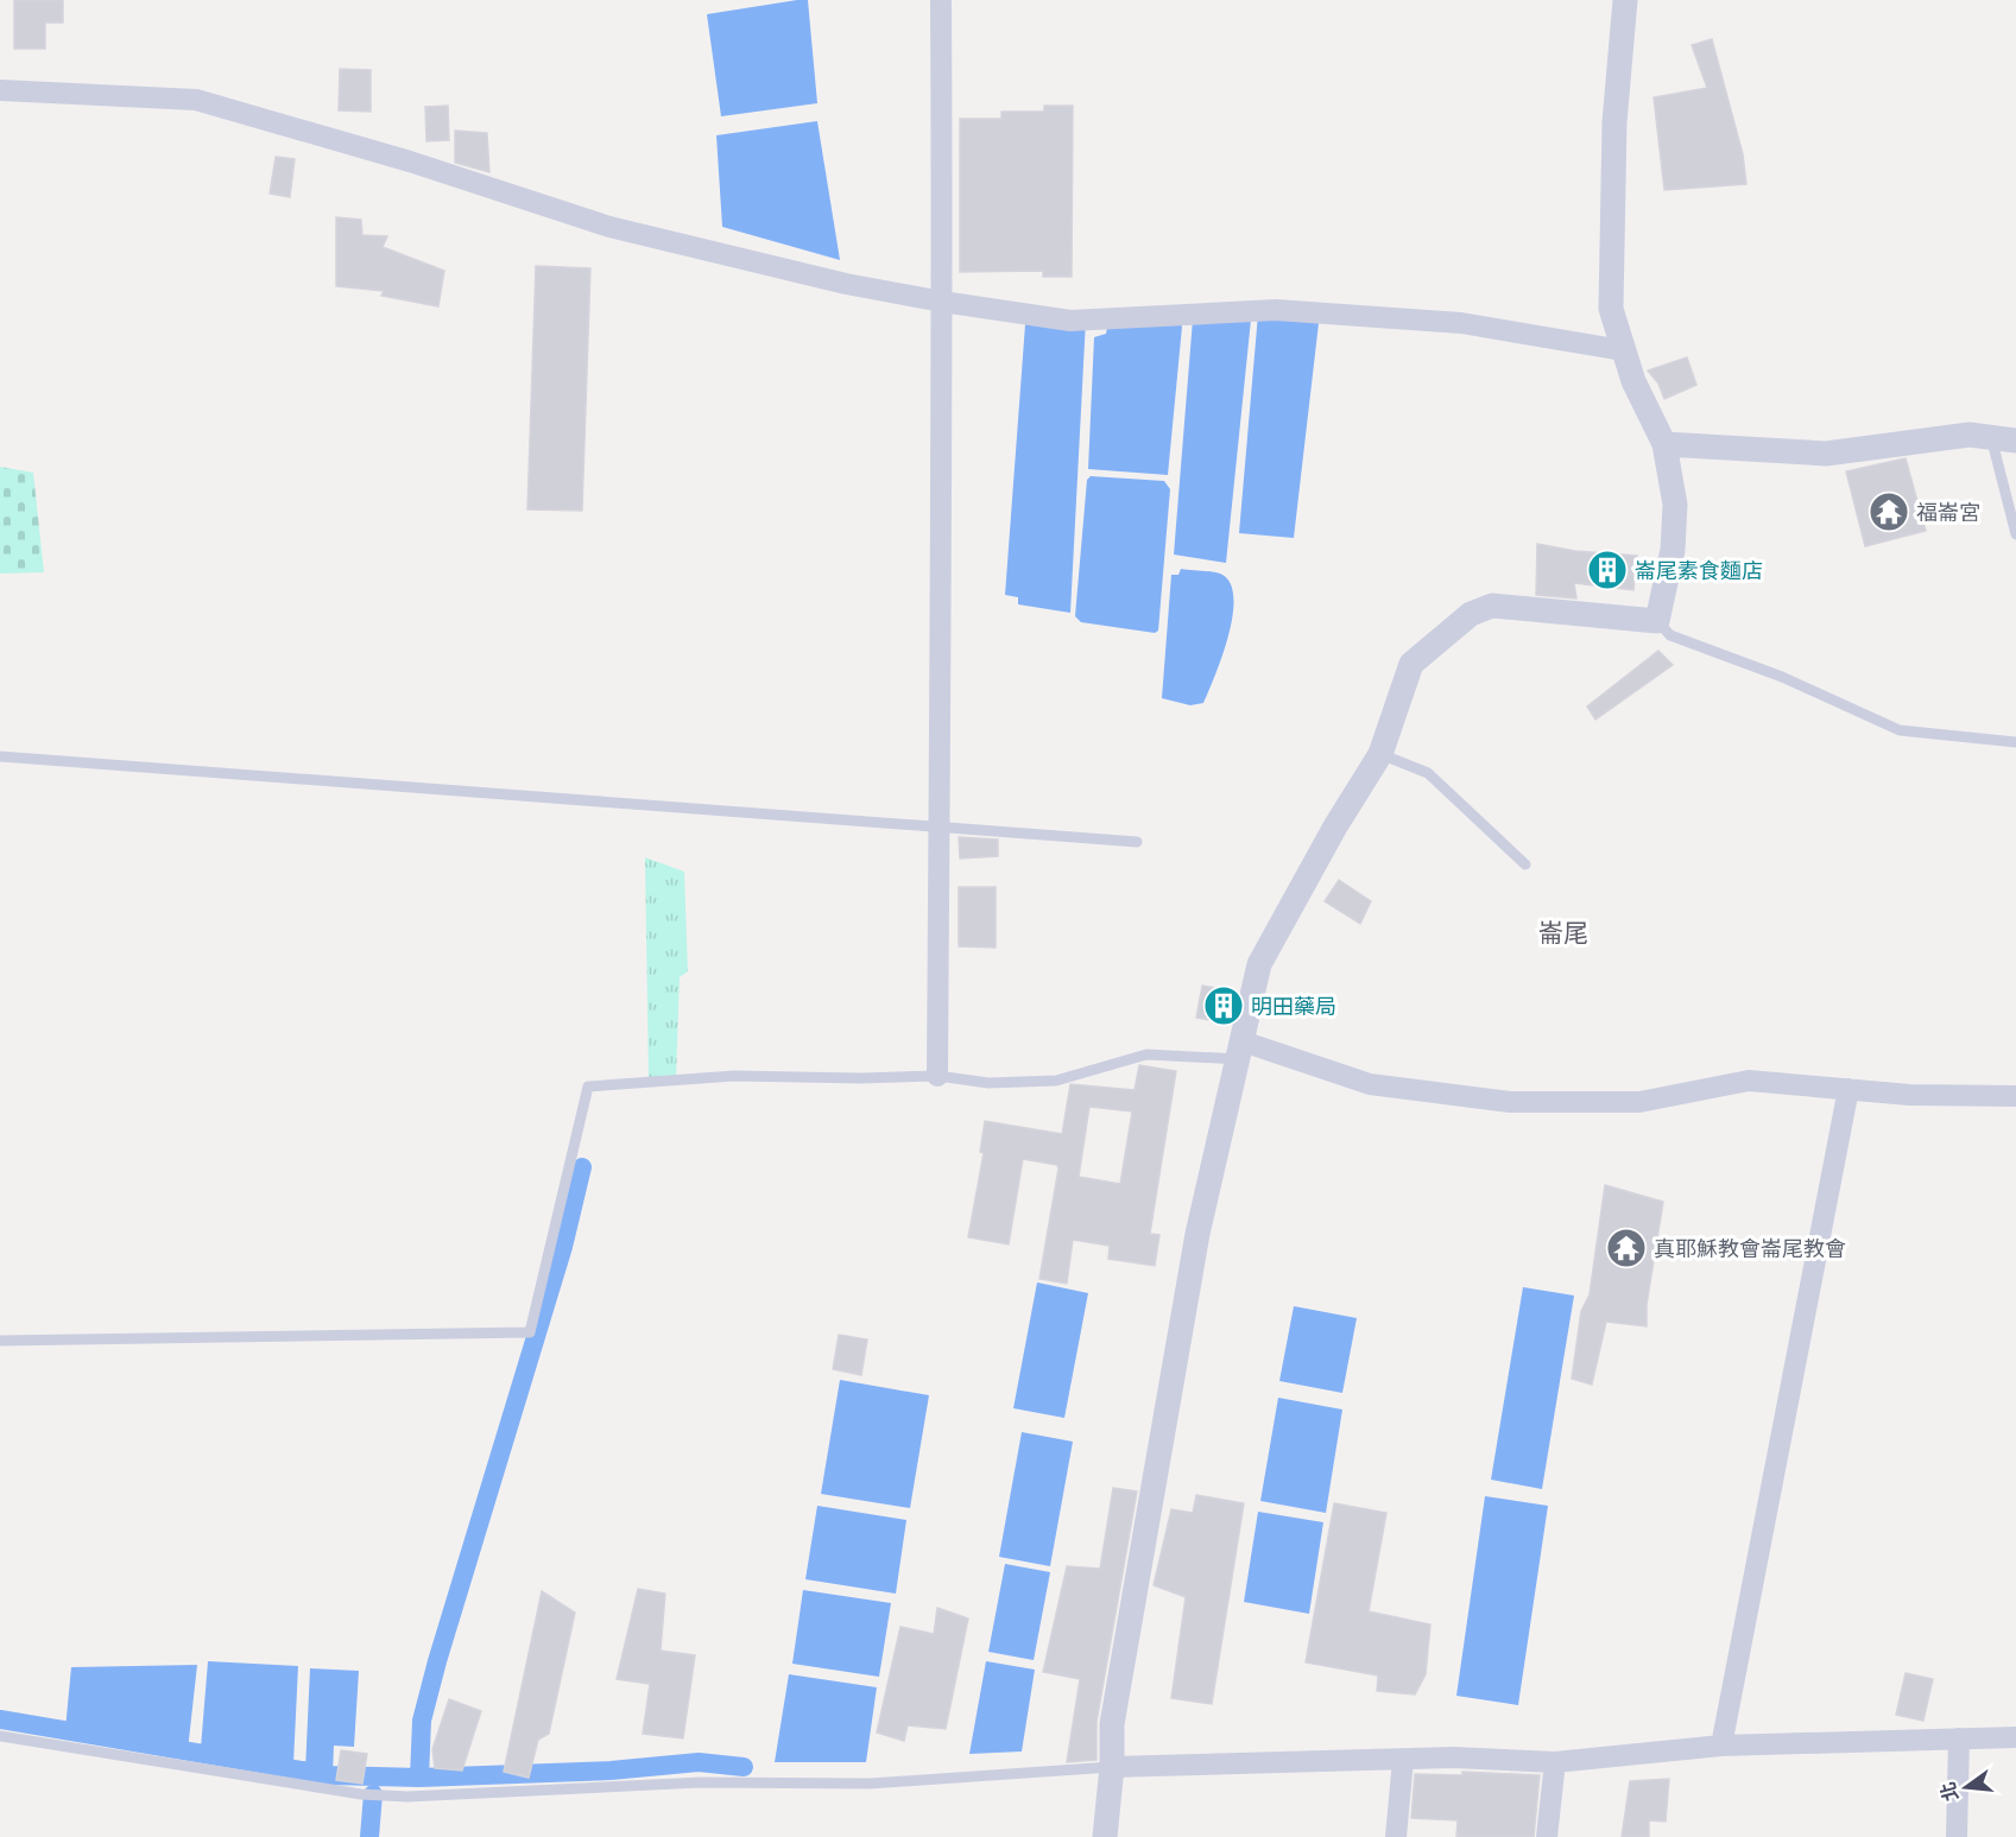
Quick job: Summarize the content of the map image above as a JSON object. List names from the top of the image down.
{
  "districts": ["崙尾"],
  "places": {
    "temple": ["福崙宮", "真耶穌教會崙尾教會"],
    "building": ["崙尾素食麵店", "明田藥局"]
  },
  "north": "left"
}
